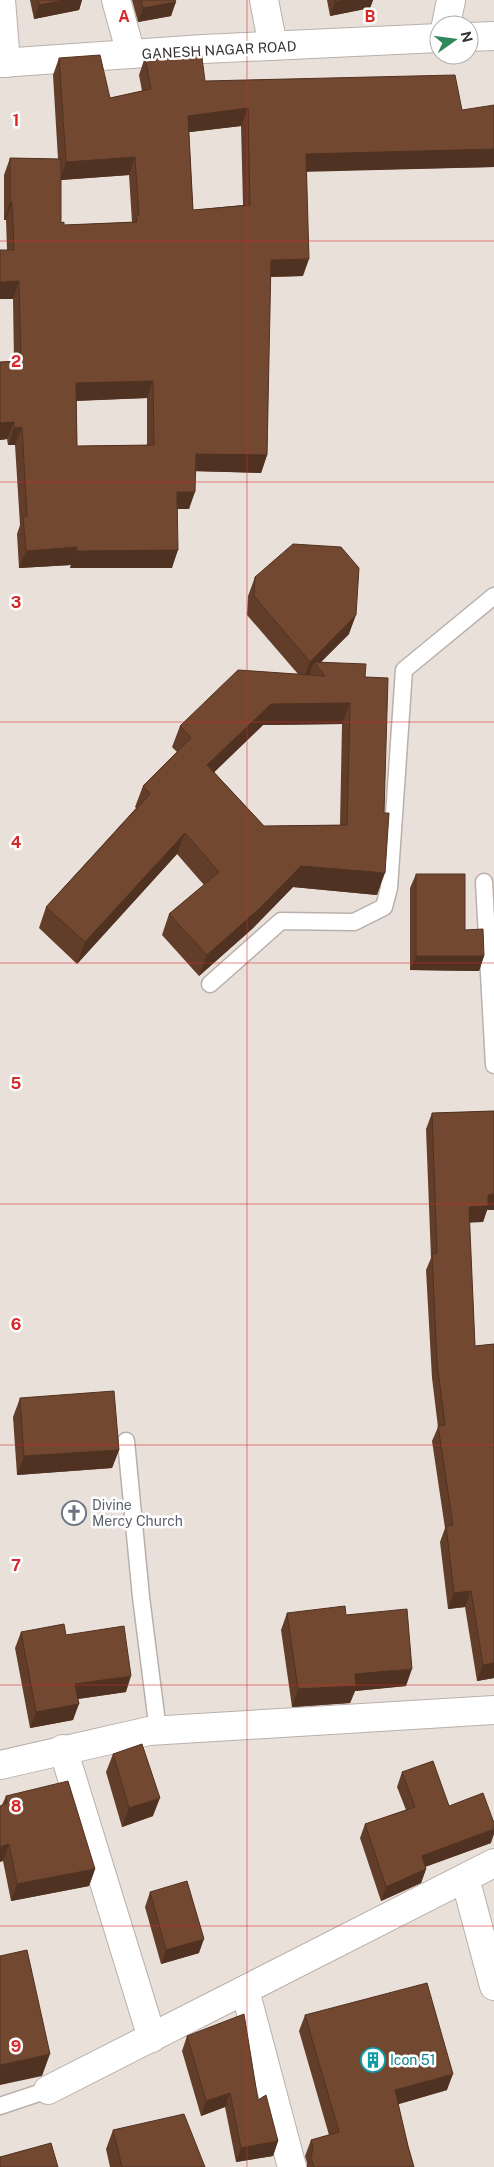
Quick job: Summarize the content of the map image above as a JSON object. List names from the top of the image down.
{
  "streets": {
    "street": ["GANESH NAGAR ROAD"]
  },
  "places": {
    "church": ["Divine Mercy Church"],
    "building": ["Icon 51"]
  },
  "north": "right",
  "grid": {
    "columns": ["A", "B"],
    "rows": [
      "1",
      "2",
      "3",
      "4",
      "5",
      "6",
      "7",
      "8",
      "9"
    ]
  }
}
